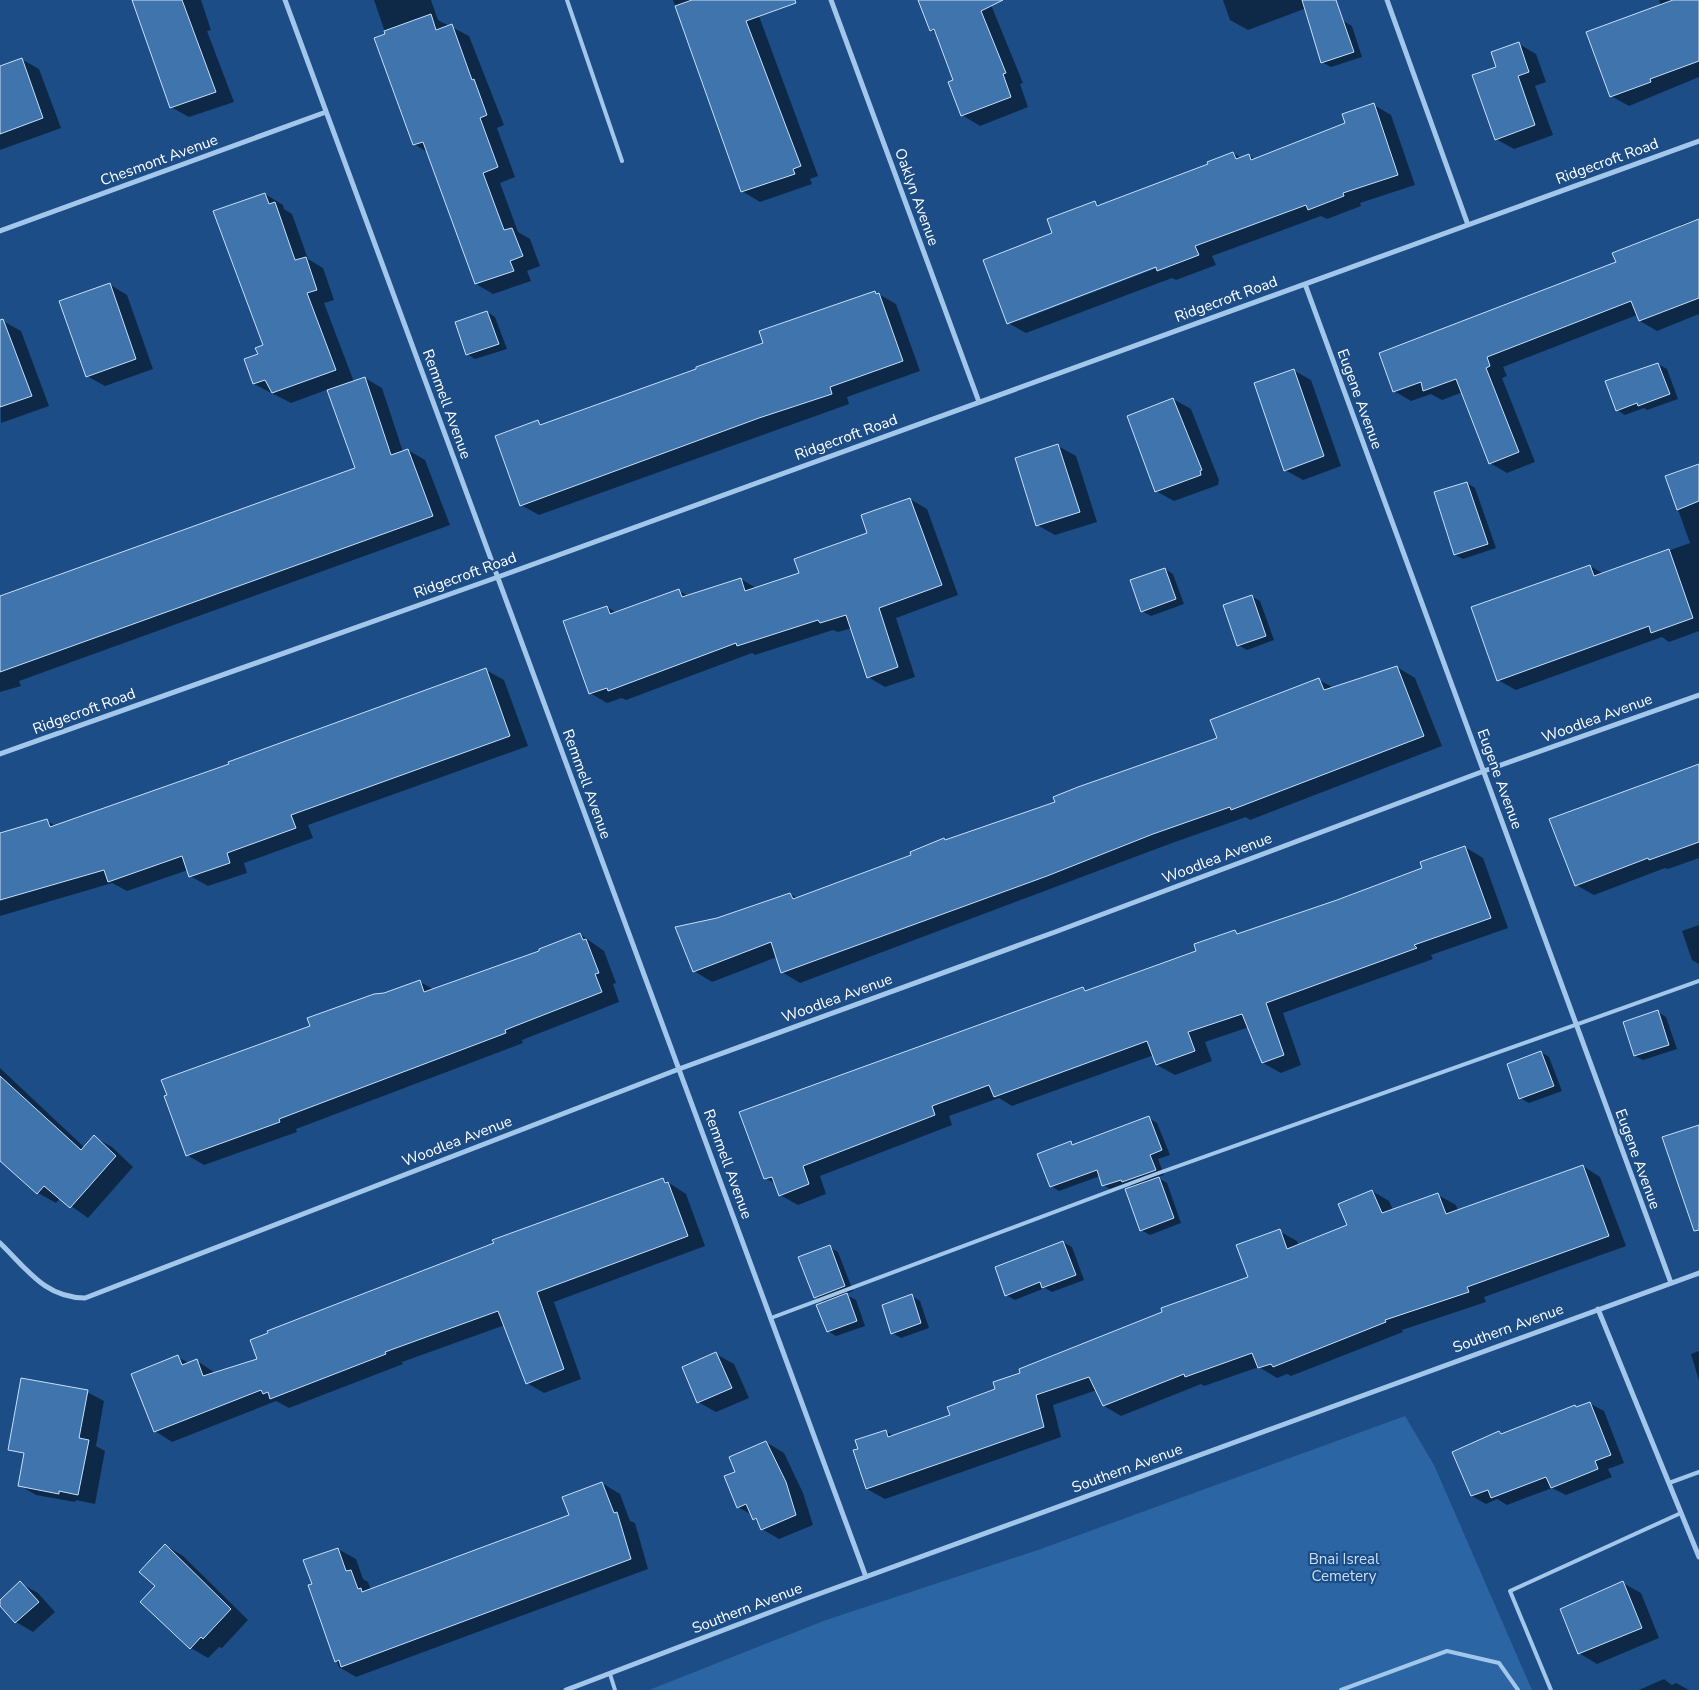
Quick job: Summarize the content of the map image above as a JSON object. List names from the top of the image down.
{
  "streets": {
    "street": [
      "Chesmont Avenue",
      "Ridgecroft Road",
      "Oaklyn Avenue",
      "Eugene Avenue",
      "Remmell Avenue",
      "Woodlea Avenue",
      "Southern Avenue"
    ]
  },
  "crossings": [
    ["Chesmont Avenue", "Remmell Avenue"],
    ["Ridgecroft Road", "Oaklyn Avenue"],
    ["Ridgecroft Road", "Eugene Avenue"],
    ["Ridgecroft Road", "Remmell Avenue"],
    ["Eugene Avenue", "Woodlea Avenue"],
    ["Eugene Avenue", "Southern Avenue"],
    ["Remmell Avenue", "Woodlea Avenue"],
    ["Remmell Avenue", "Southern Avenue"]
  ],
  "parks": ["Bnai Isreal Cemetery"]
}
